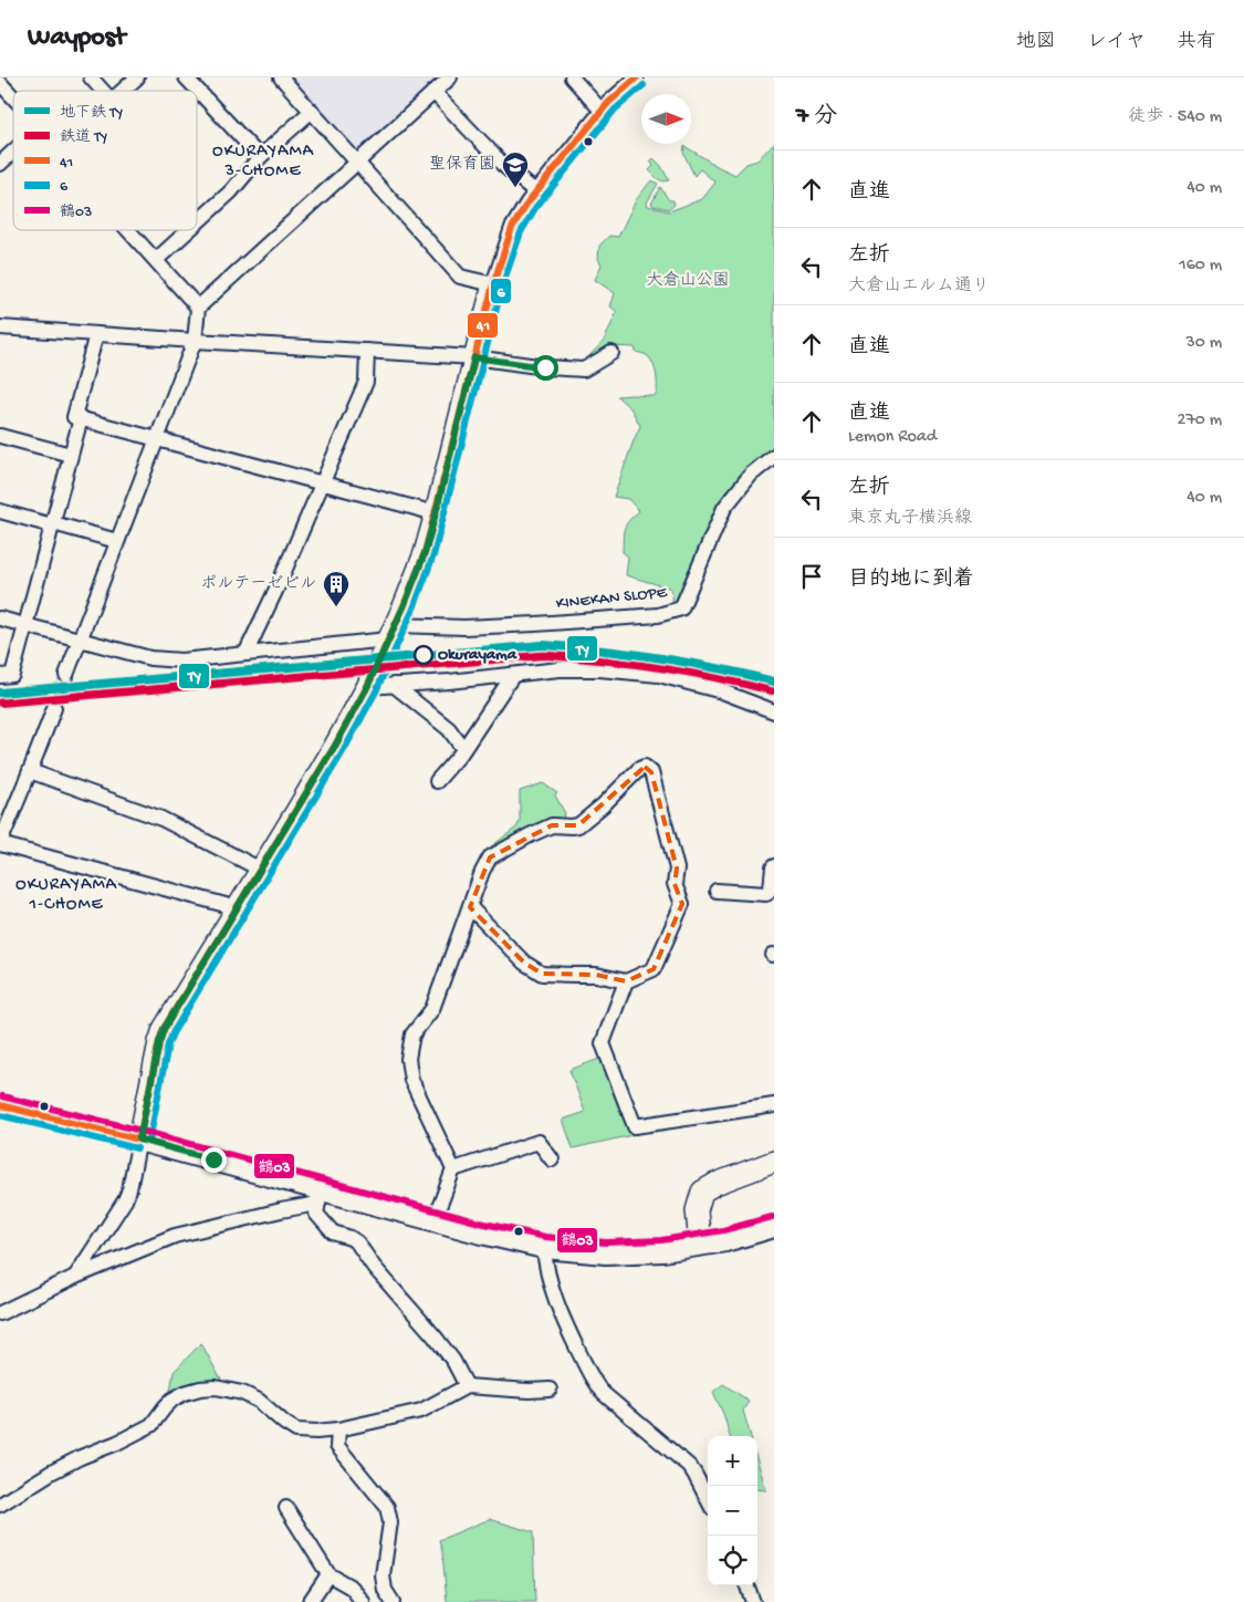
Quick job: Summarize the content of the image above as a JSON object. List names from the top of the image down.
{
  "streets": {
    "street": ["KINEKAN SLOPE"]
  },
  "districts": ["OKURAYAMA 3-CHOME", "OKURAYAMA 1-CHOME"],
  "parks": ["大倉山公園"],
  "places": {
    "school or university": ["聖保育園"],
    "building": ["ポルテーゼビル"],
    "other": ["Okurayama"]
  },
  "lines": [
    "transit line 41",
    "transit line 6",
    "metro line TY",
    "rail line TY",
    "transit line 鶴03"
  ],
  "legend": [
    "地下鉄 TY",
    "鉄道 TY",
    "41",
    "6",
    "鶴03"
  ],
  "north": "right",
  "page": {
    "header": "Waypost",
    "nav": ["地図", "レイヤ", "共有"],
    "heading": ["7 分", "徒歩 · 540 m"],
    "list": [
      ["直進", "40 m"],
      ["左折", "大倉山エルム通り", "160 m"],
      ["直進", "30 m"],
      ["直進", "Lemon Road", "270 m"],
      ["左折", "東京丸子横浜線", "40 m"],
      "目的地に到着"
    ],
    "map_buttons": ["+", "−"]
  }
}
